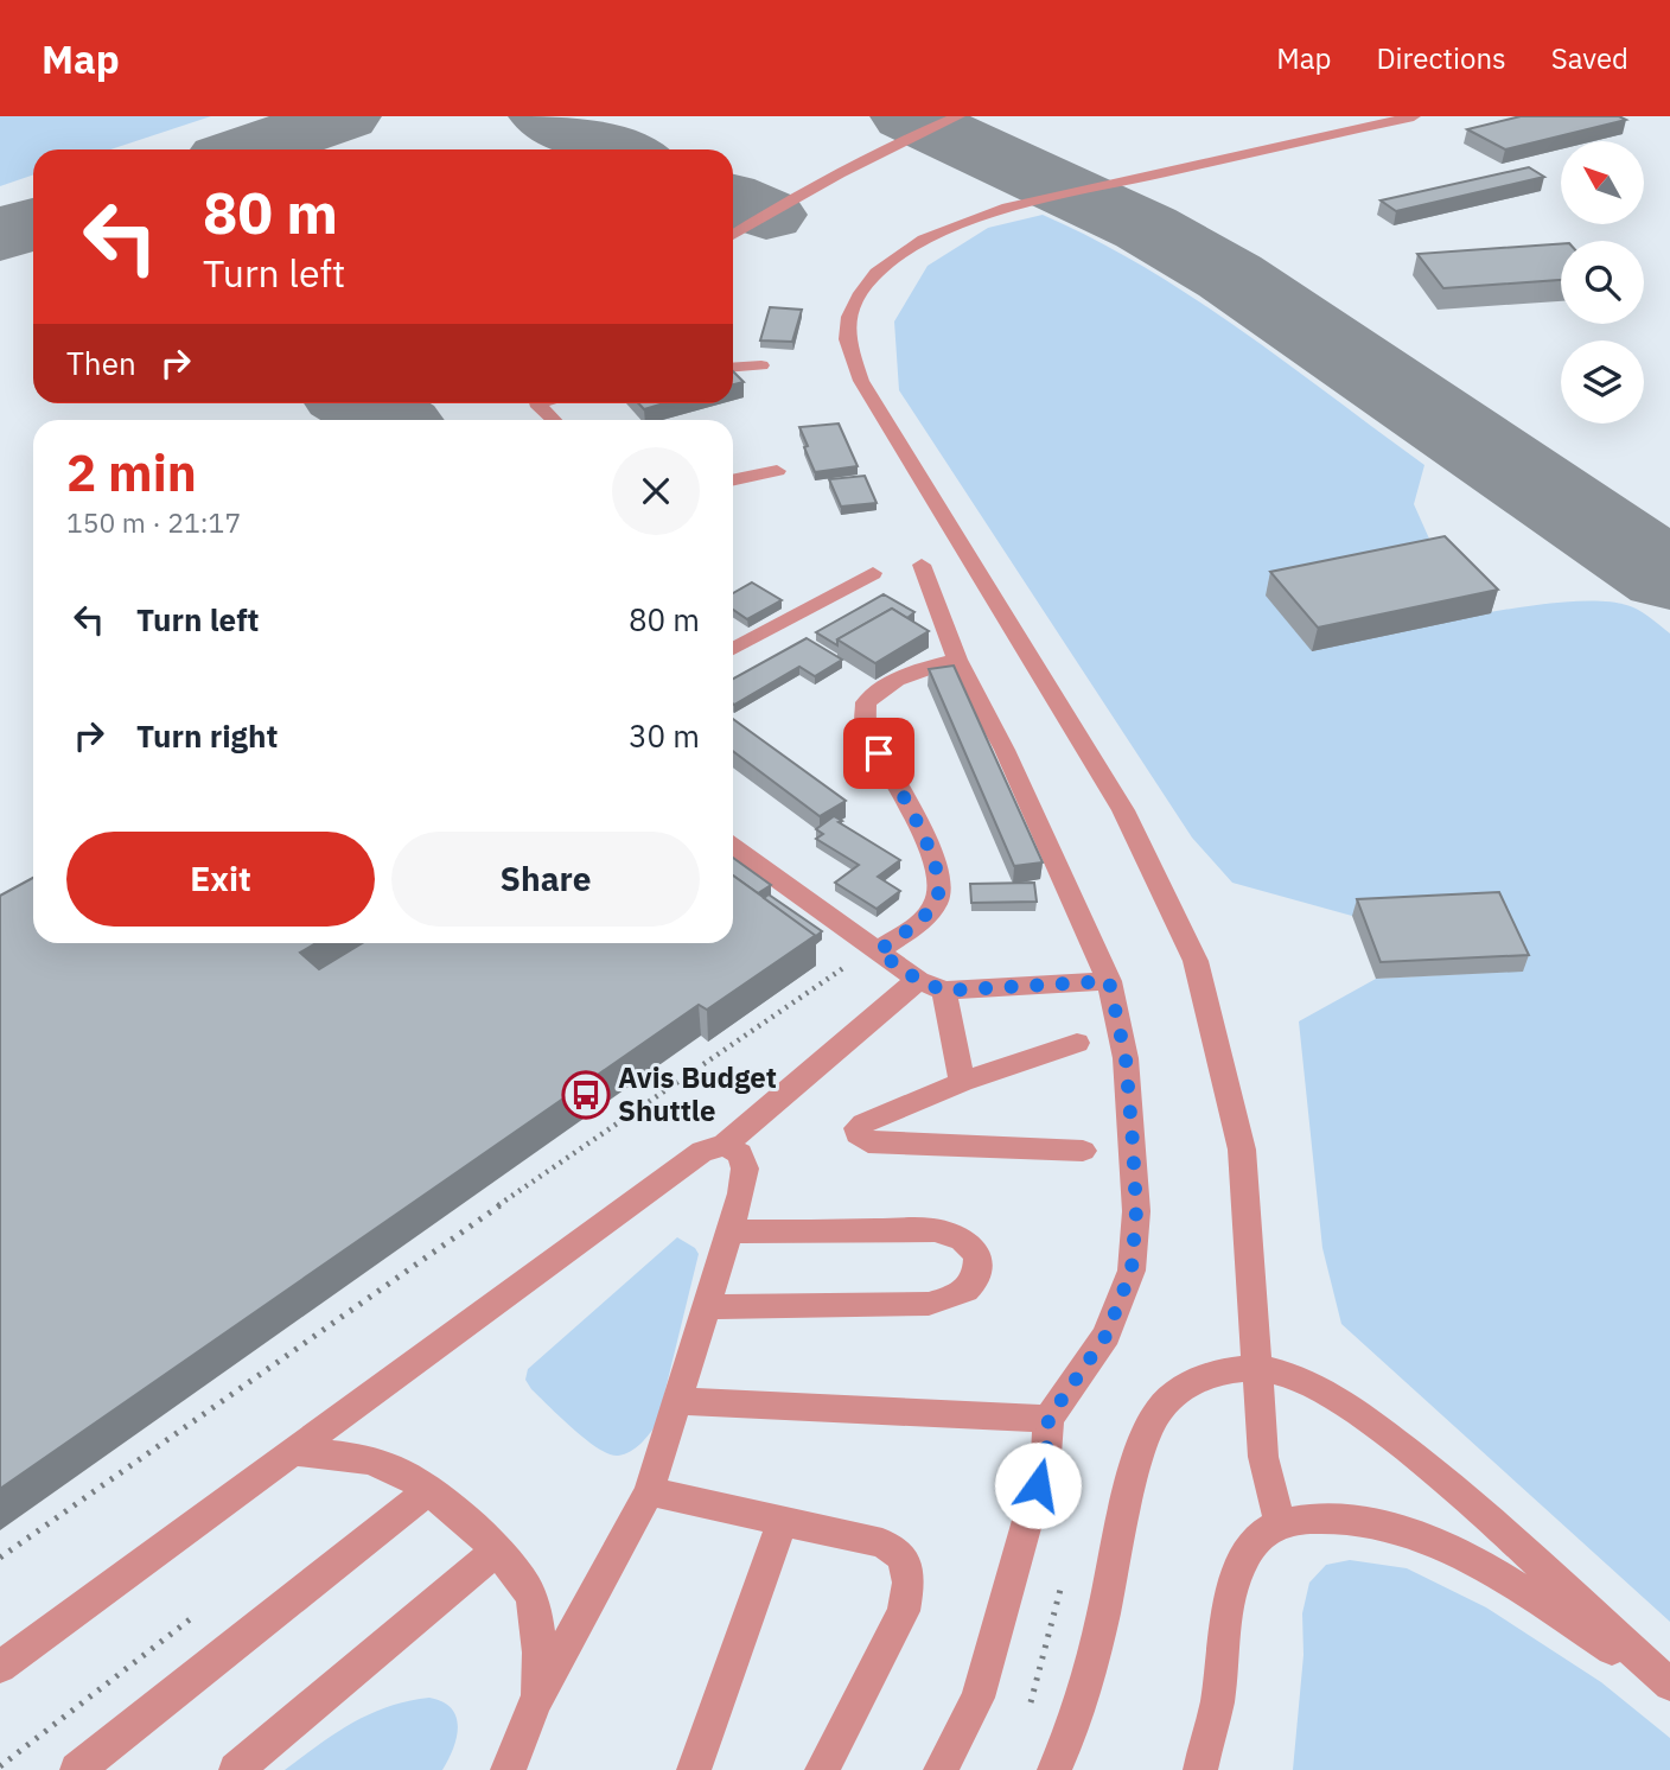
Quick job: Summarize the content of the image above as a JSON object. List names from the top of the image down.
{
  "places": {
    "bus stop": ["Avis Budget Shuttle"]
  },
  "north": "top left",
  "page": {
    "header": "Map",
    "nav": ["Map", "Directions", "Saved"],
    "turn": ["80 m", "Turn left"],
    "then": "Then",
    "heading": ["2 min", "150 m · 21:17"],
    "list": [
      {
        "name": "Turn left",
        "value": "80 m"
      },
      {
        "name": "Turn right",
        "value": "30 m"
      }
    ],
    "buttons": ["Exit", "Share"]
  }
}
